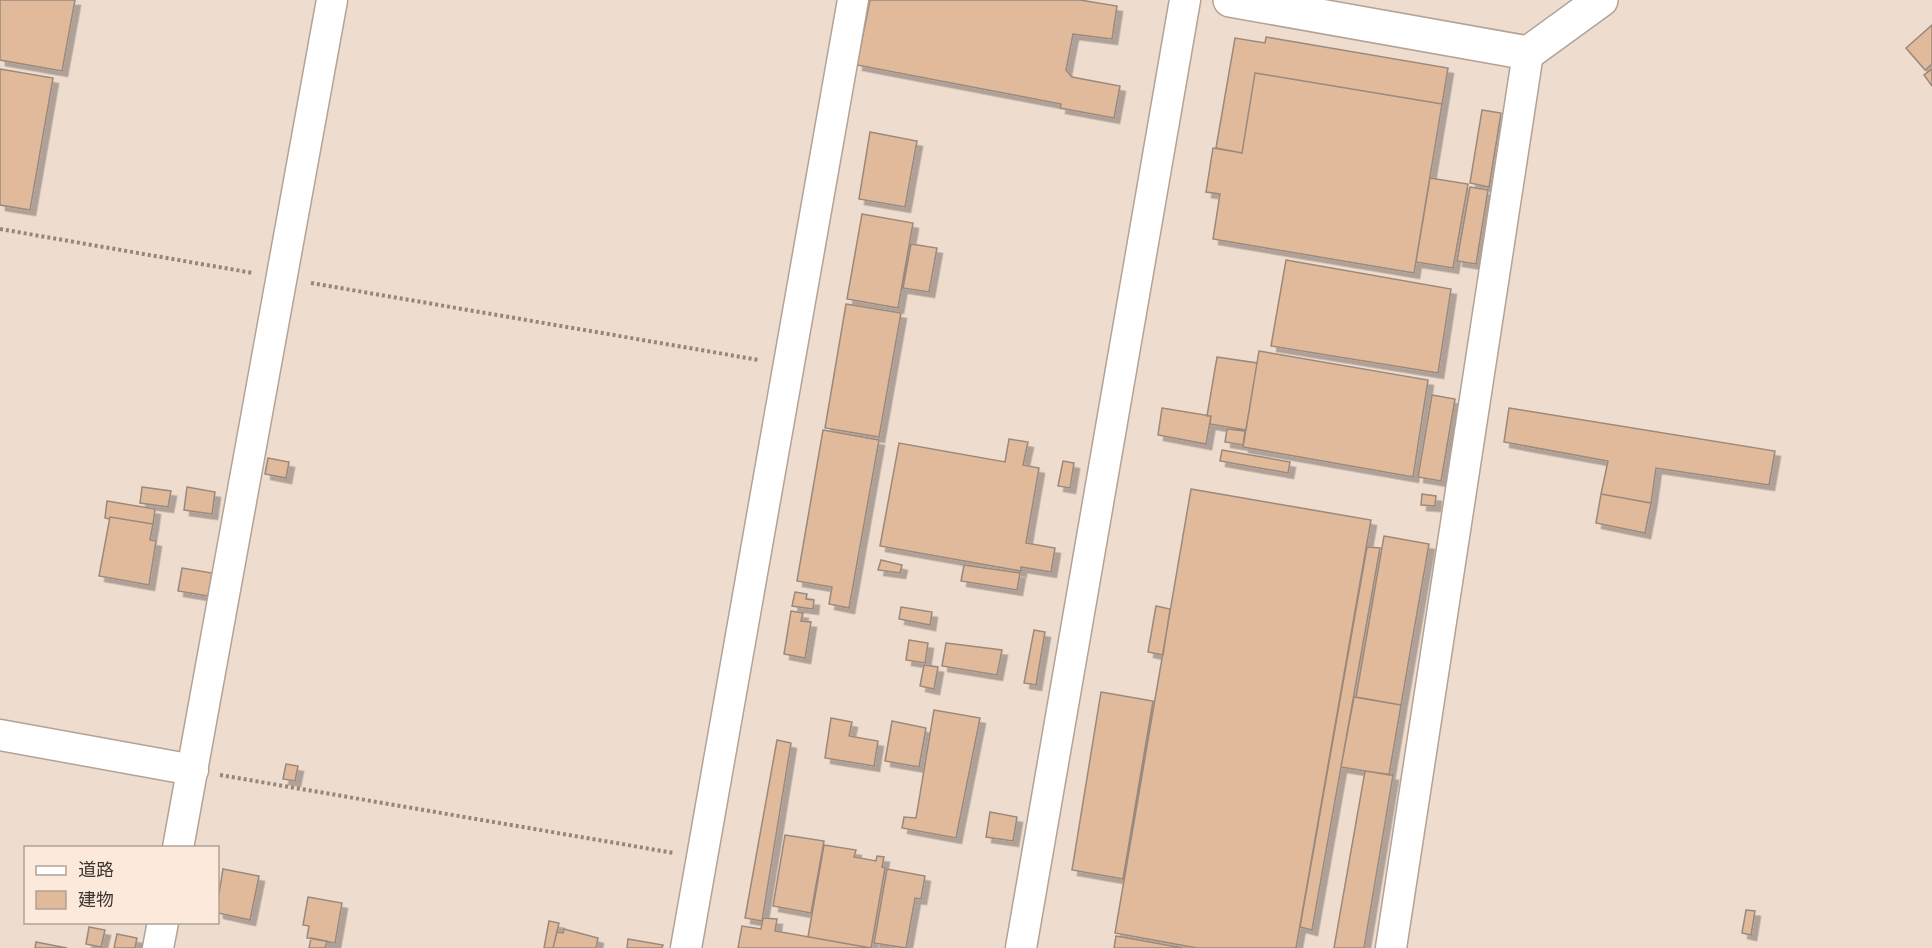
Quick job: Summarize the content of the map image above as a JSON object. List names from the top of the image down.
{
  "legend": ["道路", "建物"]
}
